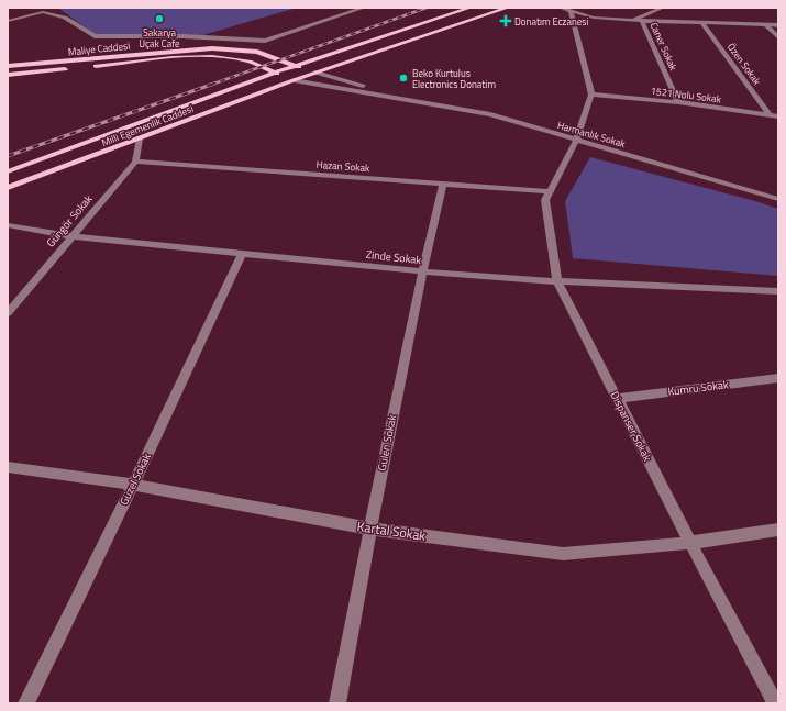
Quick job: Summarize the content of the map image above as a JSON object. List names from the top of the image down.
{
  "streets": {
    "main road": ["Maliye Caddesi", "Milli Egemenlik Caddesi"],
    "street": [
      "Caner Sokak",
      "Özen Sokak",
      "1521 Nolu Sokak",
      "Harmanlık Sokak",
      "Hazan Sokak",
      "Güngör Sokak",
      "Zinde Sokak",
      "Kumru Sokak",
      "Dispanser Sokak",
      "Gülen Sokak",
      "Güzel Sokak",
      "Kartal Sokak"
    ]
  },
  "crossings": [
    ["Caner Sokak", "1521 Nolu Sokak"],
    ["Maliye Caddesi", "Milli Egemenlik Caddesi"],
    ["Maliye Caddesi", "Harmanlık Sokak"],
    ["Özen Sokak", "1521 Nolu Sokak"],
    ["1521 Nolu Sokak", "Dispanser Sokak"],
    ["Milli Egemenlik Caddesi", "Harmanlık Sokak"],
    ["Milli Egemenlik Caddesi", "Güngör Sokak"],
    ["Harmanlık Sokak", "Dispanser Sokak"],
    ["Hazan Sokak", "Güngör Sokak"],
    ["Hazan Sokak", "Dispanser Sokak"],
    ["Hazan Sokak", "Gülen Sokak"],
    ["Güngör Sokak", "Zinde Sokak"],
    ["Zinde Sokak", "Dispanser Sokak"],
    ["Zinde Sokak", "Gülen Sokak"],
    ["Zinde Sokak", "Güzel Sokak"],
    ["Kumru Sokak", "Dispanser Sokak"],
    ["Dispanser Sokak", "Kartal Sokak"],
    ["Gülen Sokak", "Kartal Sokak"],
    ["Güzel Sokak", "Kartal Sokak"]
  ],
  "places": {
    "other": ["Sakarya Uçak Cafe", "Beko Kurtulus Electronics Donatim"],
    "health": ["Donatım Eczanesi"]
  }
}
